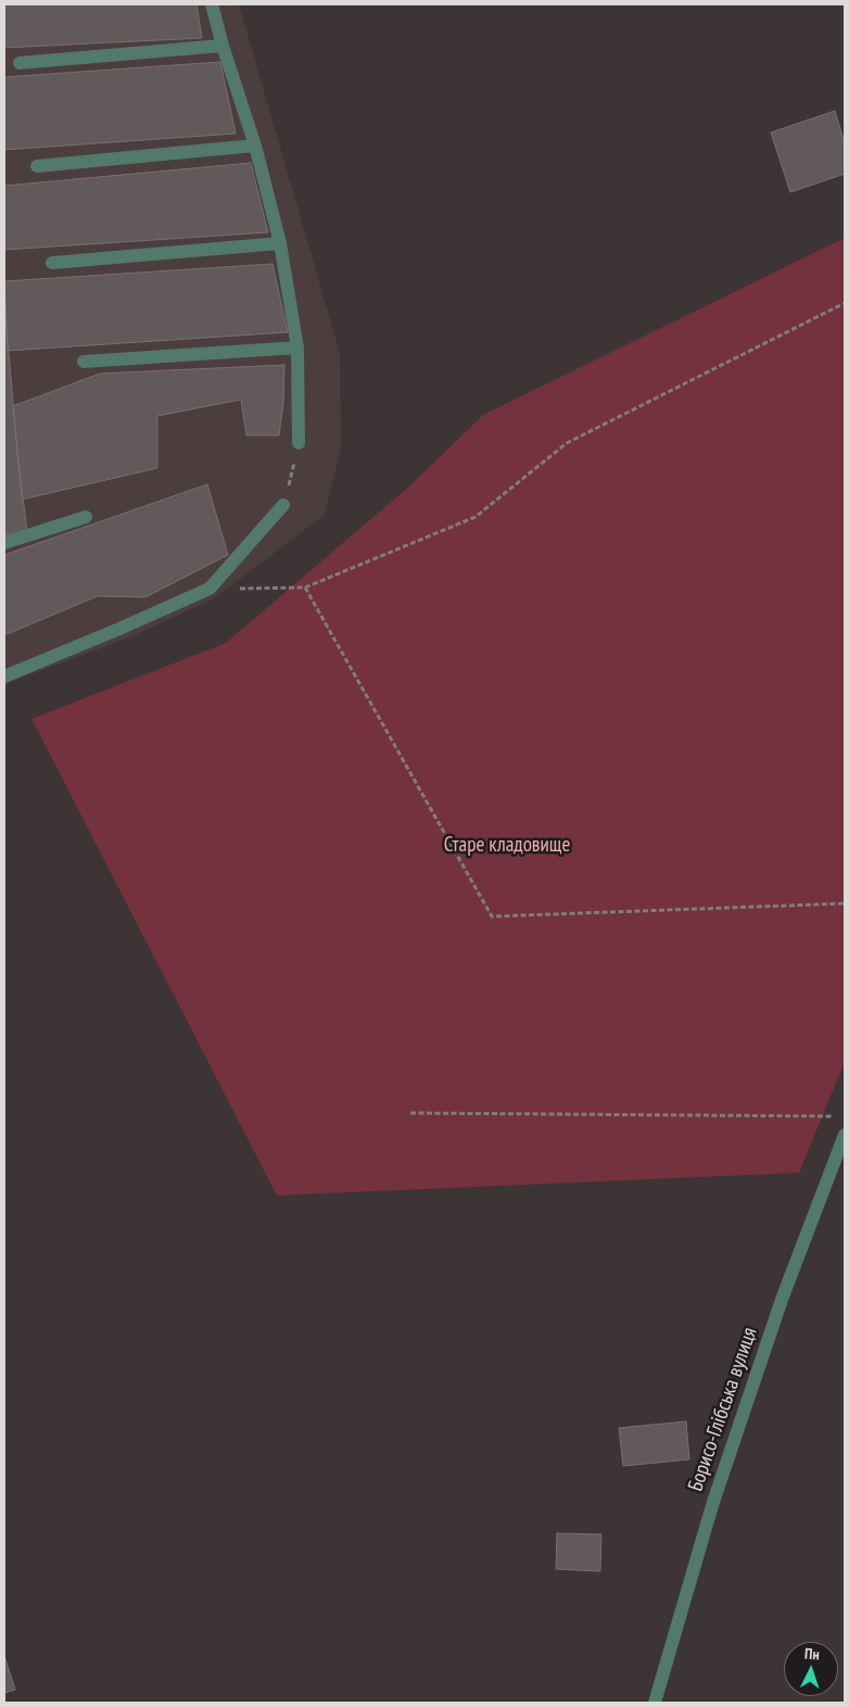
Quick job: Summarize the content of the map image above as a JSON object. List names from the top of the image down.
{
  "streets": {
    "street": ["Борисо-Глібська вулиця"]
  },
  "parks": ["Старе кладовище"],
  "north": "top"
}
